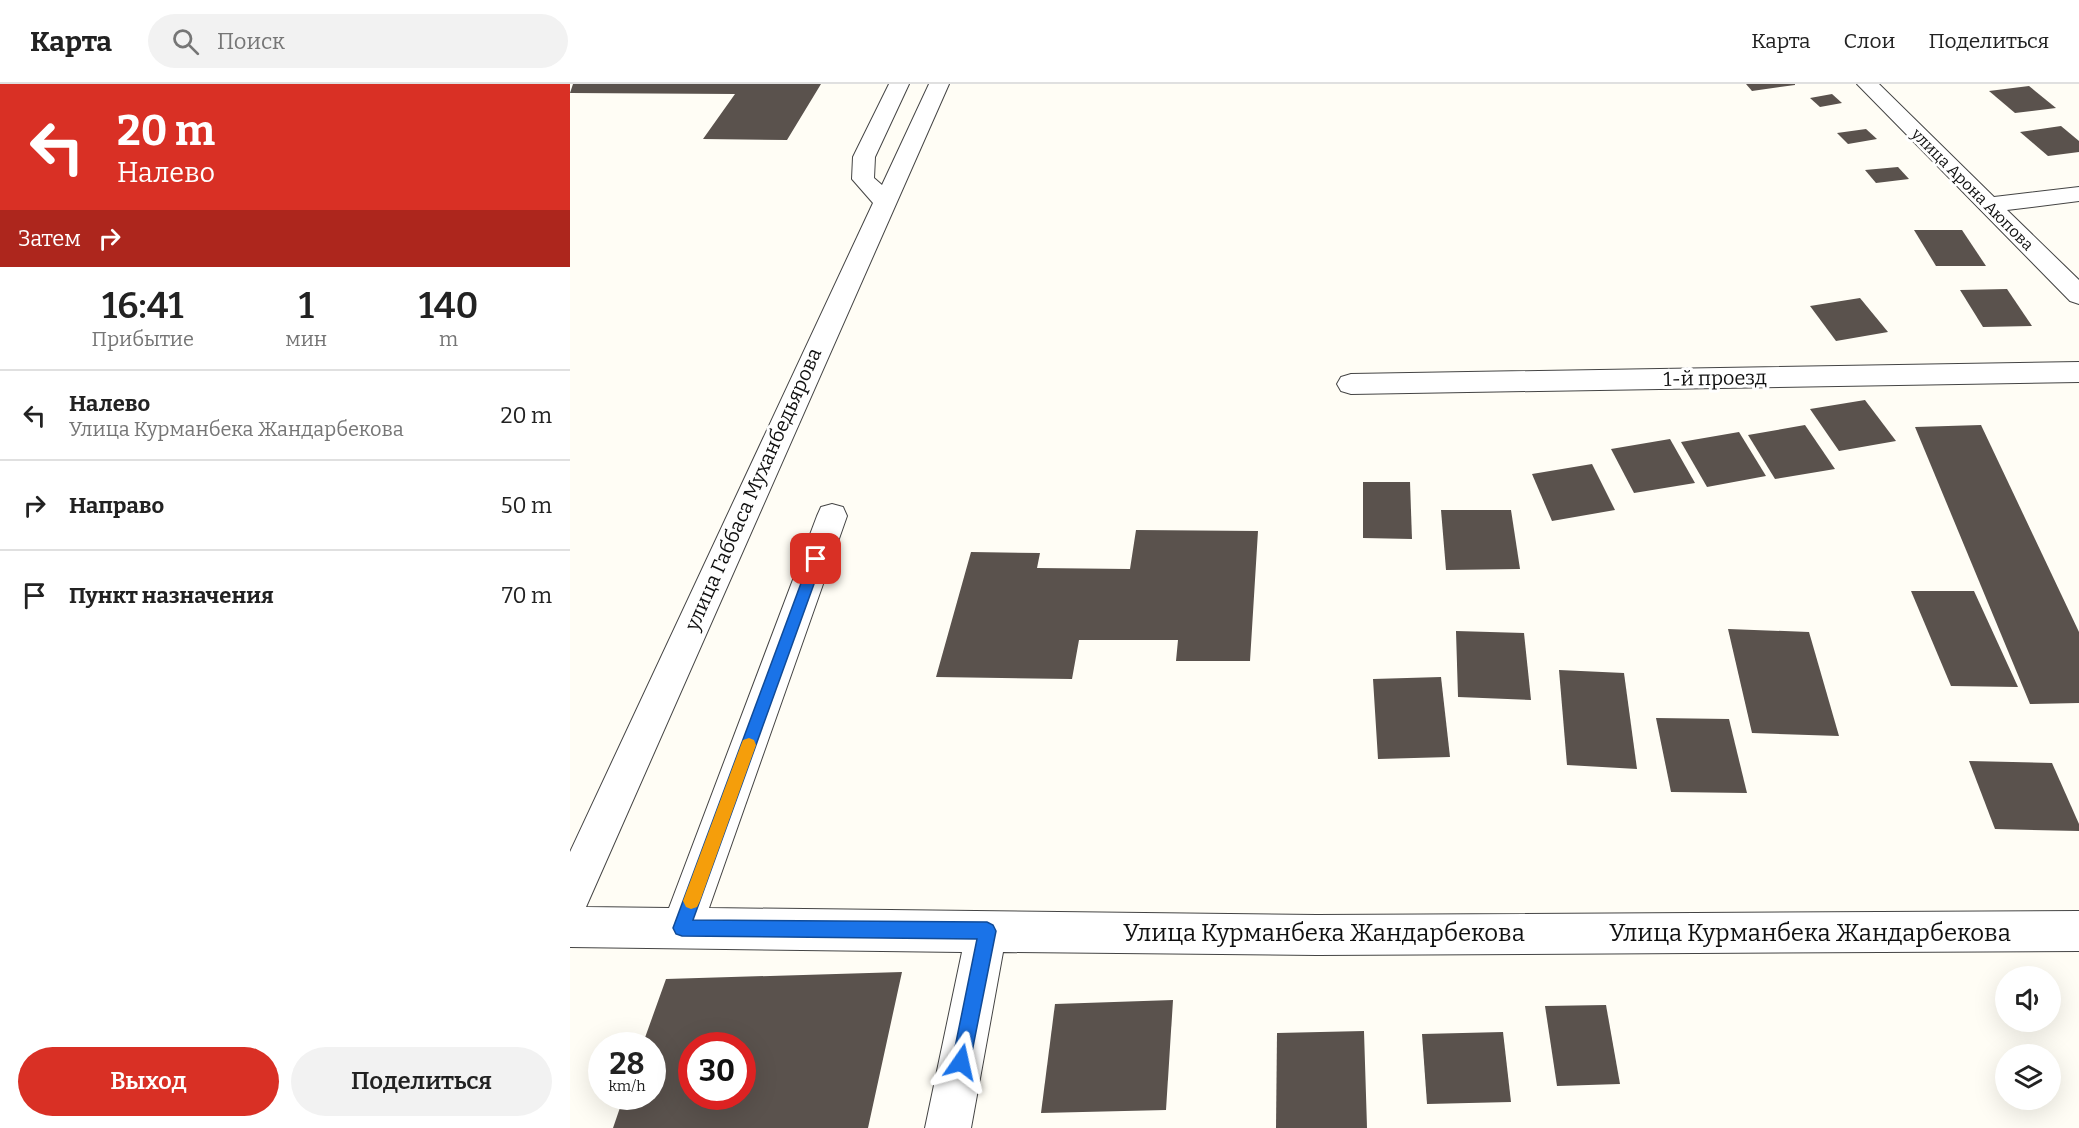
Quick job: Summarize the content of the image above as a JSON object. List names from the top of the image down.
{
  "streets": {
    "street": [
      "улица Арона Аюпова",
      "1-й проезд",
      "улица Габбаса Муханбедьярова",
      "Улица Курманбека Жандарбекова"
    ]
  },
  "page": {
    "header": "Карта",
    "search": "Поиск",
    "nav": ["Карта", "Слои", "Поделиться"],
    "turn": ["20 m", "Налево"],
    "then": "Затем",
    "eta": [
      "16:41",
      "Прибытие",
      "1",
      "мин",
      "140",
      "m"
    ],
    "list": [
      {
        "name": "Налево",
        "note": "Улица Курманбека Жандарбекова",
        "value": "20 m"
      },
      {
        "name": "Направо",
        "value": "50 m"
      },
      {
        "name": "Пункт назначения",
        "value": "70 m"
      }
    ],
    "speed": "28 km/h",
    "limit": "30",
    "buttons": ["Выход", "Поделиться"]
  }
}
